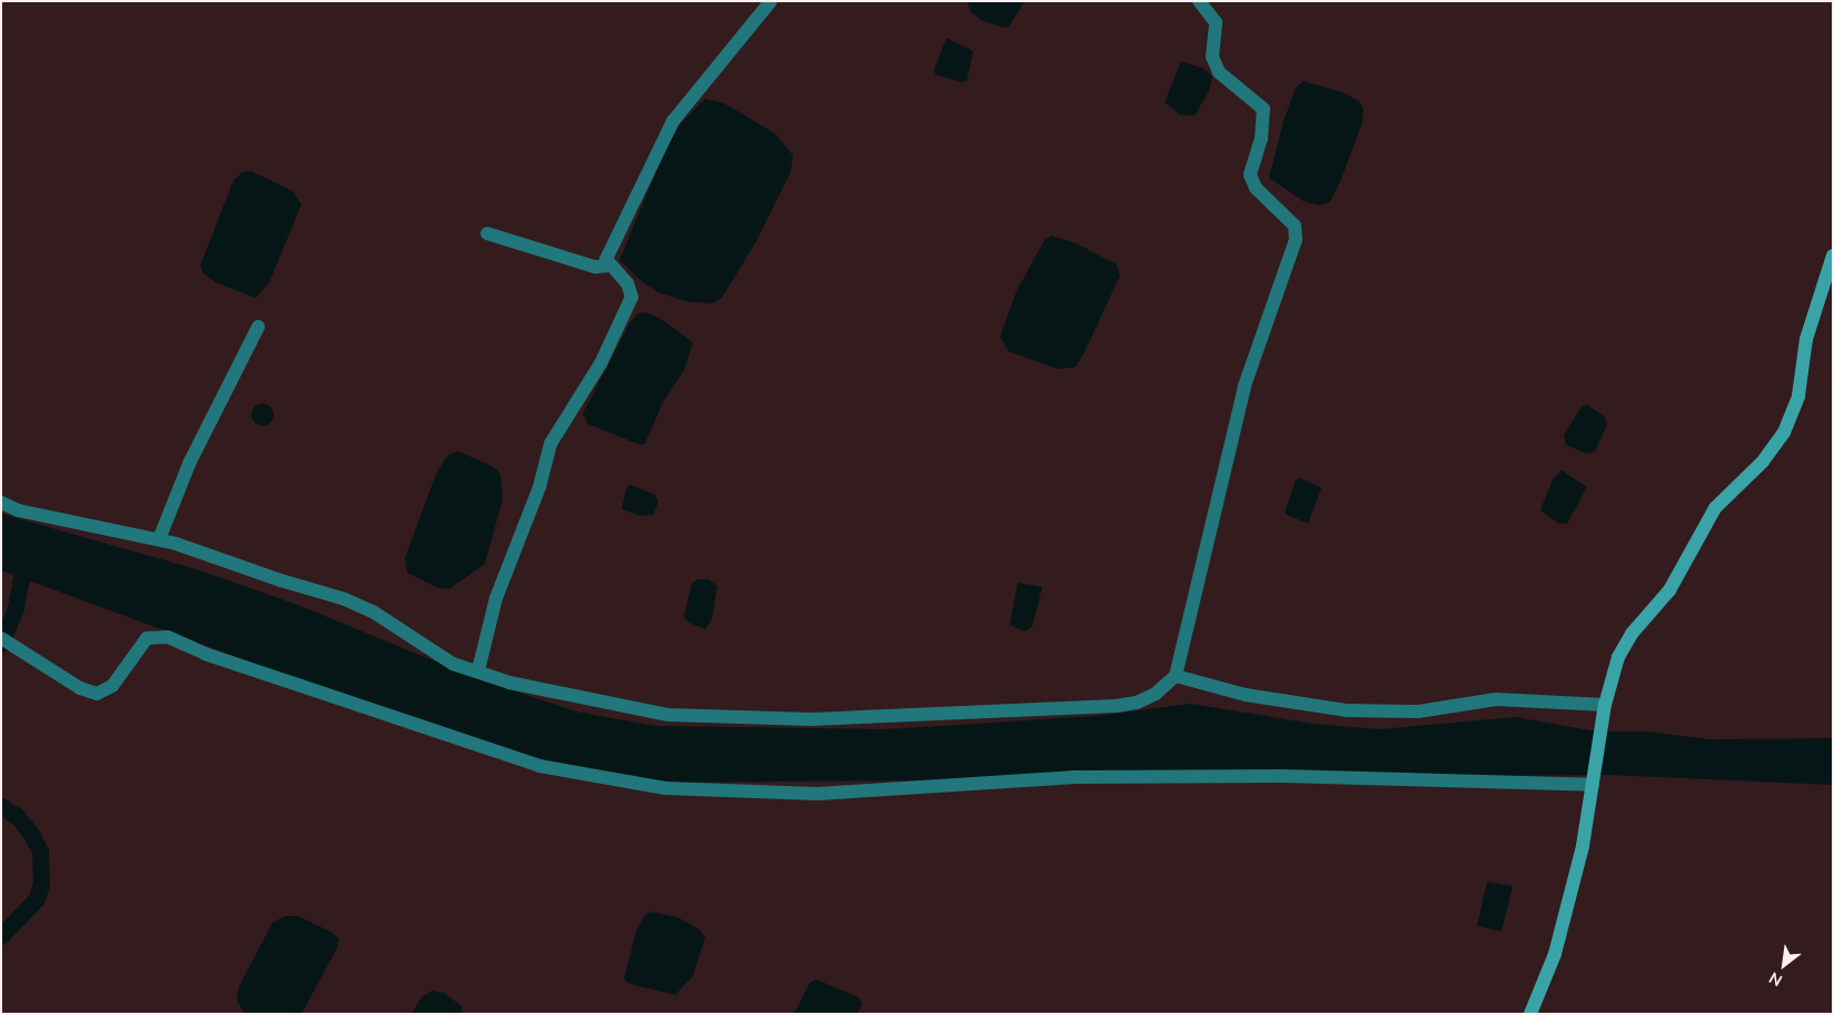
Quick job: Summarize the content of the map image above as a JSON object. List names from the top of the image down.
{
  "north": "bottom left"
}
